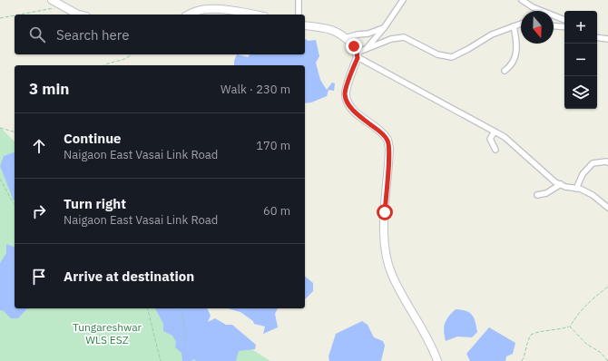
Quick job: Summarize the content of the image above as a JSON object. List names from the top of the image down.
{
  "parks": ["Tungareshwar WLS ESZ"],
  "north": "bottom",
  "page": {
    "map_buttons": ["+", "−"],
    "search": "Search here",
    "heading": ["3 min", "Walk · 230 m"],
    "list": [
      ["Continue", "Naigaon East Vasai Link Road", "170 m"],
      ["Turn right", "Naigaon East Vasai Link Road", "60 m"],
      "Arrive at destination"
    ]
  }
}
